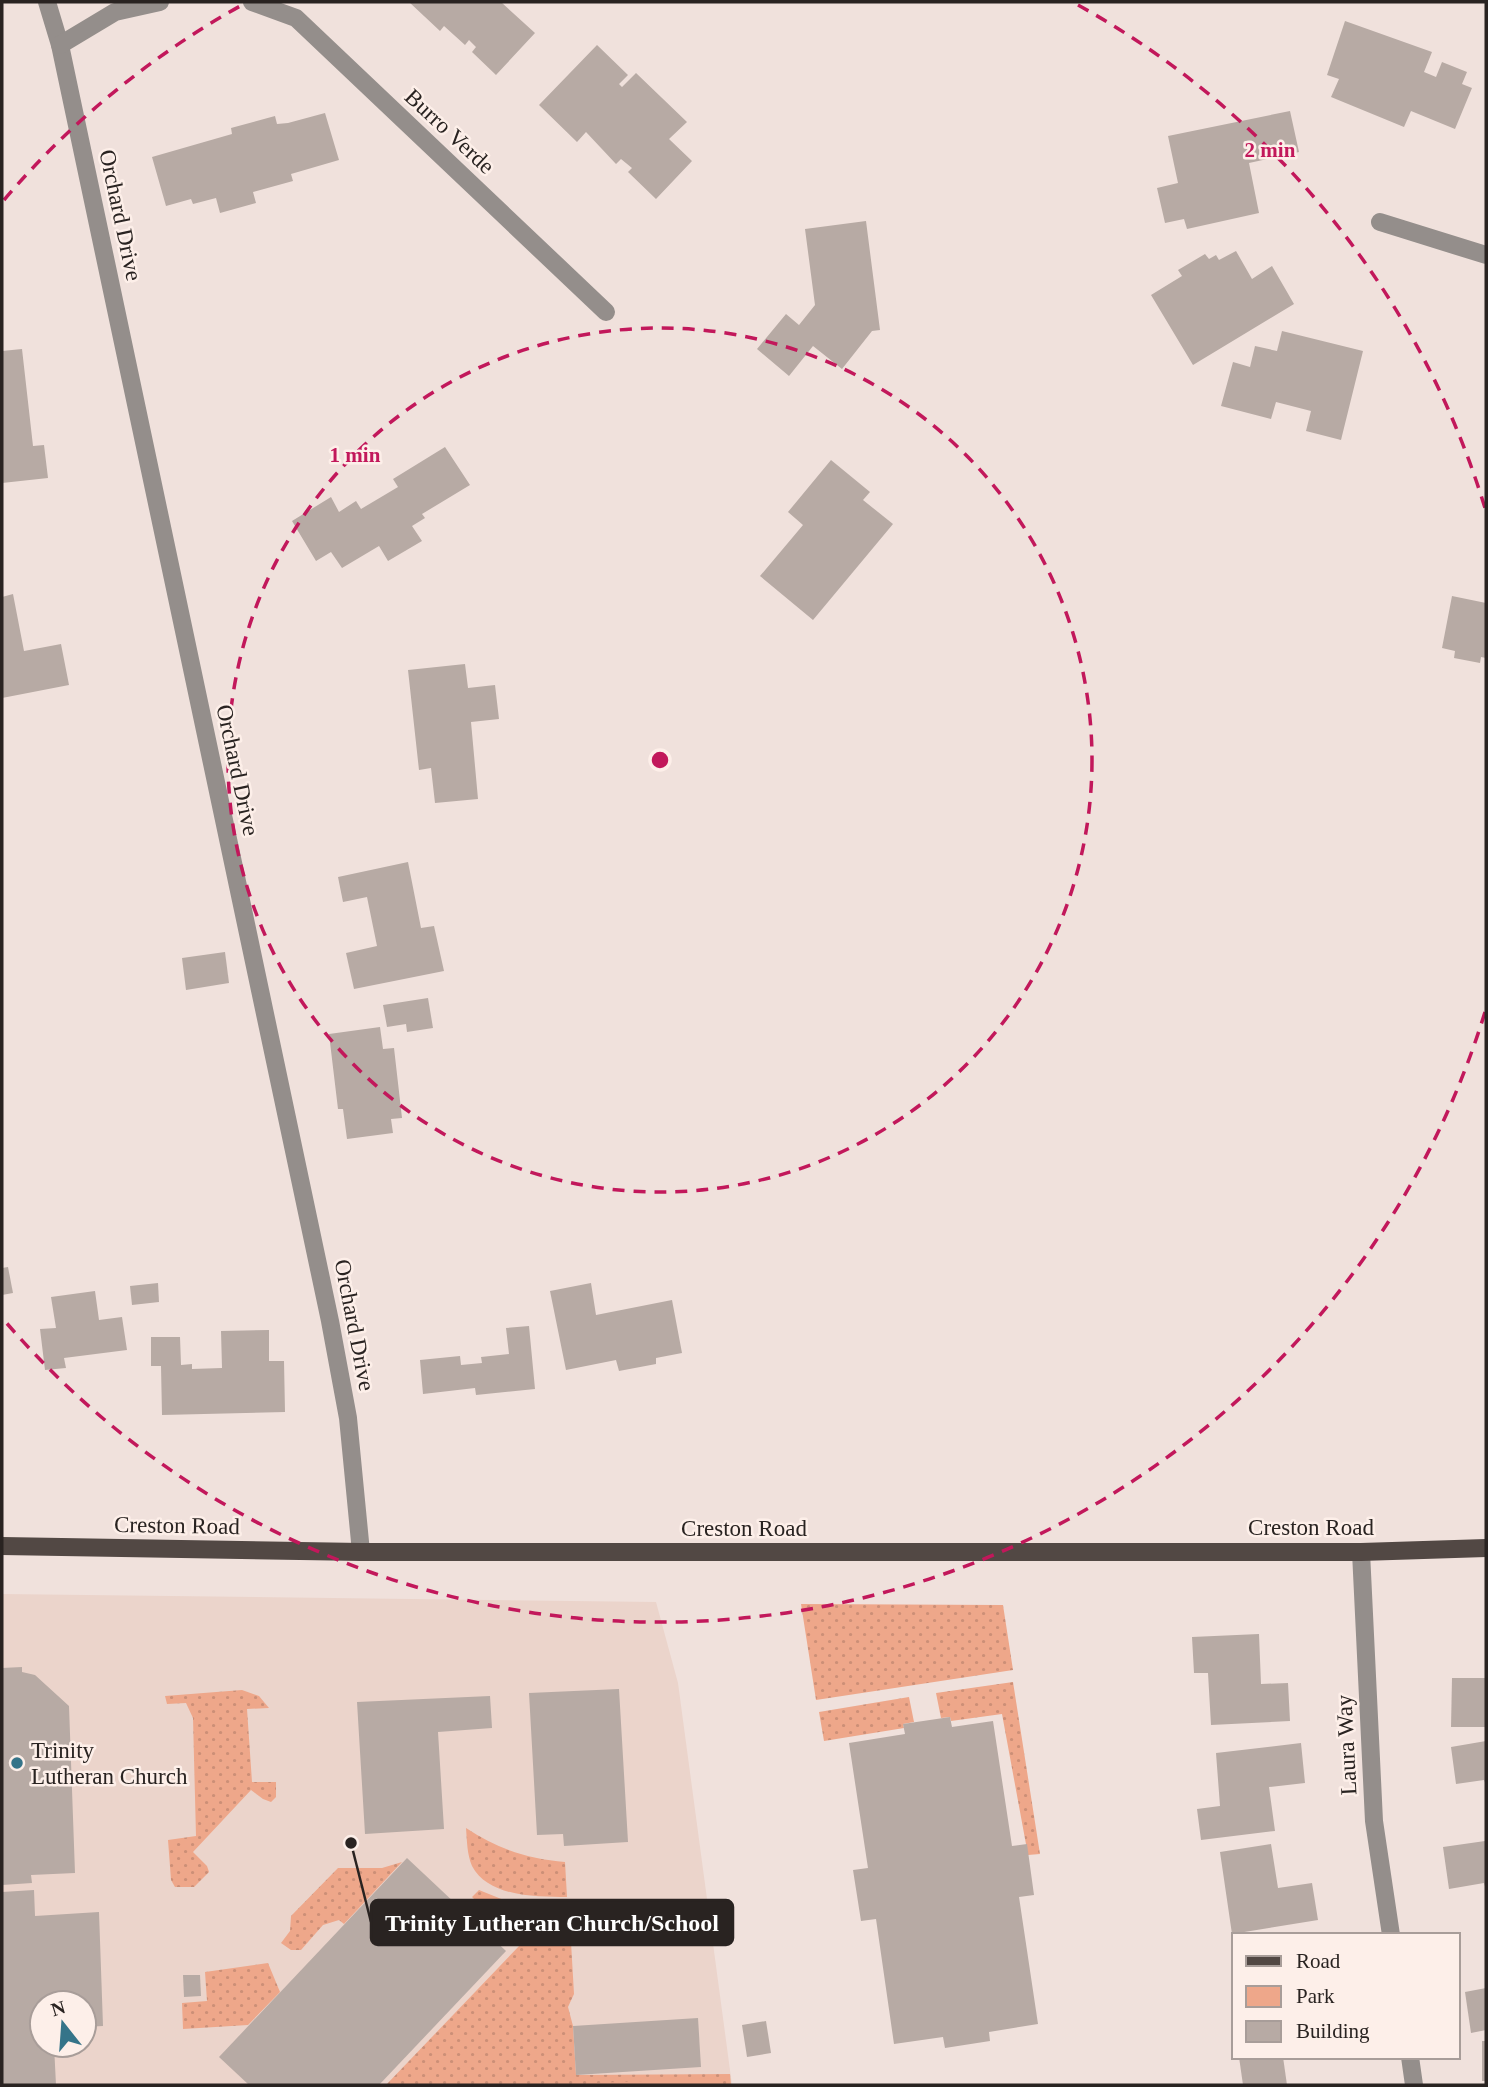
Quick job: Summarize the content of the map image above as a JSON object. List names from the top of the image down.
{
  "streets": {
    "main road": ["Creston Road"],
    "street": ["Burro Verde", "Orchard Drive", "Laura Way"]
  },
  "crossings": [
    ["Orchard Drive", "Creston Road"],
    ["Creston Road", "Laura Way"]
  ],
  "places": ["Trinity Lutheran Church", "Trinity Lutheran Church/School"],
  "legend": ["Road", "Park", "Building"],
  "north": "top",
  "rings": ["2 min", "1 min"]
}
